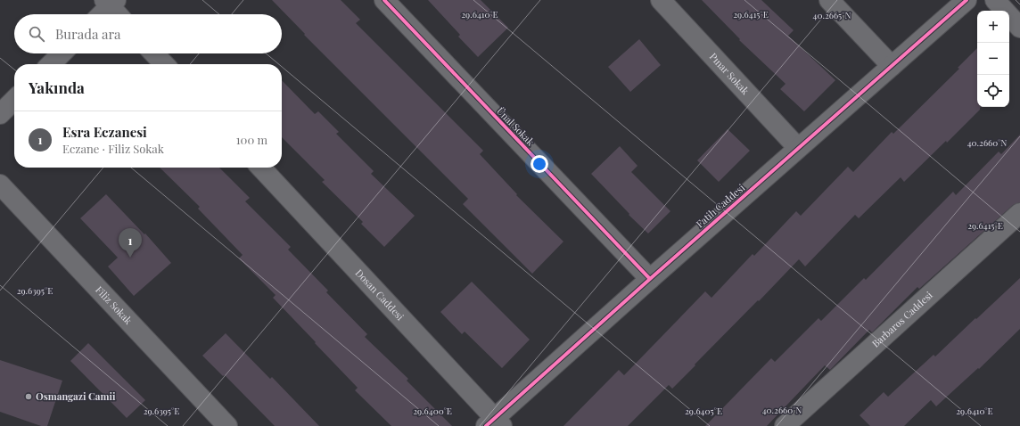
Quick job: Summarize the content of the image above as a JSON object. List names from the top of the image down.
{
  "streets": {
    "street": [
      "Pınar Sokak",
      "Ünal Sokak",
      "Fatih Caddesi",
      "Dosan Caddesi",
      "Filiz Sokak",
      "Barbaros Caddesi"
    ]
  },
  "crossings": [
    ["Pınar Sokak", "Fatih Caddesi"],
    ["Ünal Sokak", "Fatih Caddesi"],
    ["Fatih Caddesi", "Dosan Caddesi"]
  ],
  "places": ["Osmangazi Camii"],
  "page": {
    "map_buttons": ["+", "−"],
    "search": "Burada ara",
    "heading": "Yakında",
    "list": [
      {
        "mark": "1",
        "name": "Esra Eczanesi",
        "note": "Eczane · Filiz Sokak",
        "value": "100 m"
      }
    ],
    "pins": "1"
  },
  "coordinates": [
    "29.6410°E",
    "29.6415°E",
    "40.2665°N",
    "40.2660°N",
    "29.6395°E",
    "29.6400°E",
    "29.6405°E"
  ]
}
